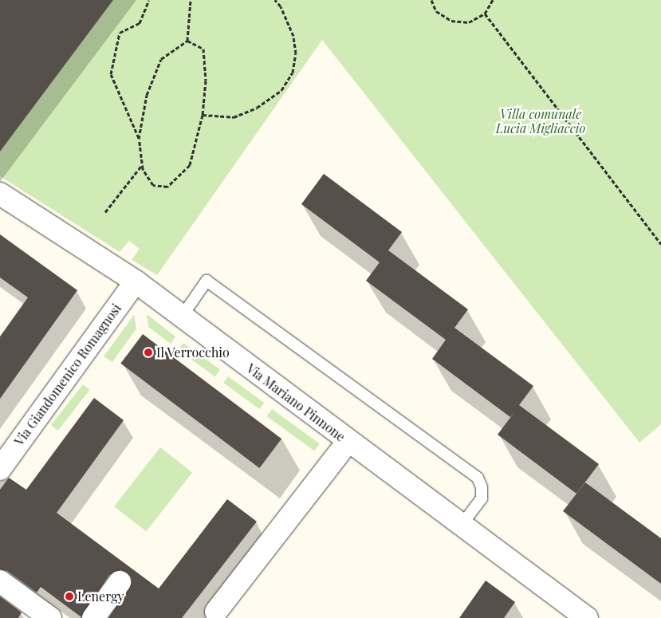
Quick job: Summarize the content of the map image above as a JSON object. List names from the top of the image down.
{
  "streets": {
    "street": ["Via Giandomenico Romagnosi", "Via Mariano Pinnone"]
  },
  "crossings": [
    ["Via Giandomenico Romagnosi", "Via Mariano Pinnone"]
  ],
  "parks": ["Villa comunale Lucia Migliaccio"],
  "places": ["Il Verrocchio", "Lenergy"]
}
